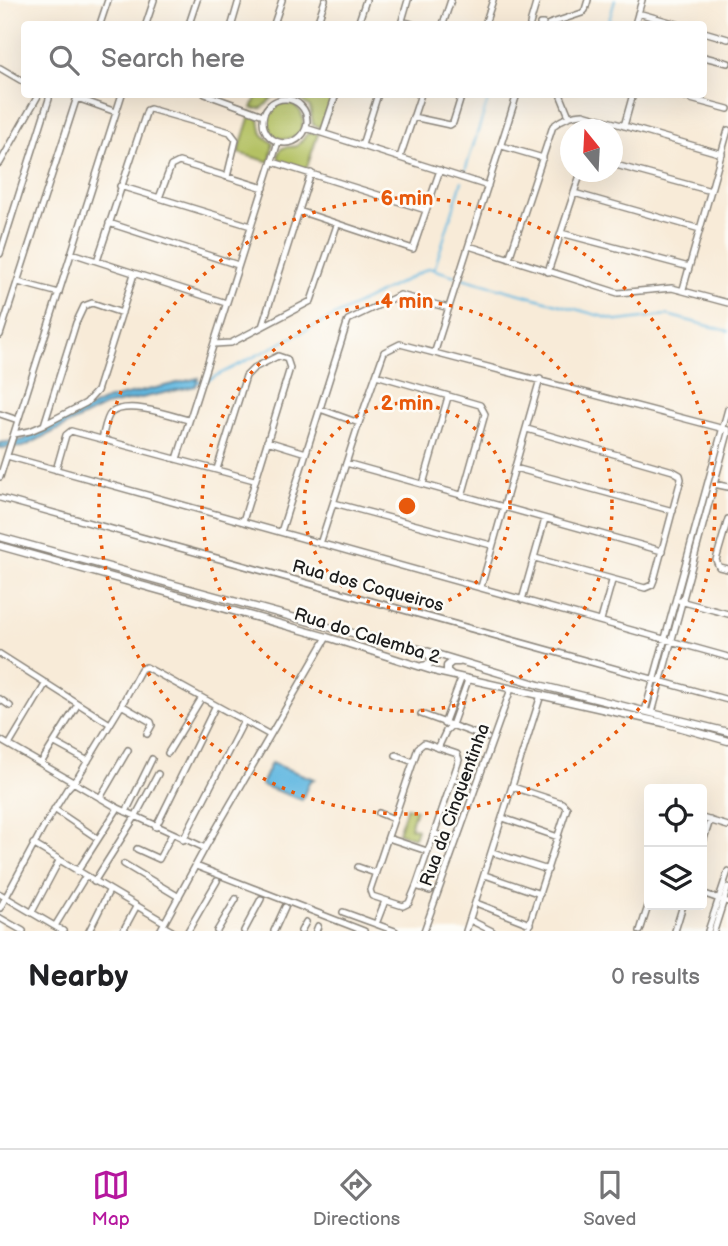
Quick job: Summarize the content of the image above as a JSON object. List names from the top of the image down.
{
  "streets": {
    "main road": ["Rua do Calemba 2"],
    "street": ["Rua dos Coqueiros", "Rua da Cinquentinha"]
  },
  "crossings": [
    ["Rua do Calemba 2", "Rua da Cinquentinha"]
  ],
  "north": "top",
  "page": {
    "search": "Search here",
    "heading": ["Nearby", "0 results"],
    "nav": ["Map", "Directions", "Saved"]
  },
  "rings": ["6 min", "4 min", "2 min"]
}
